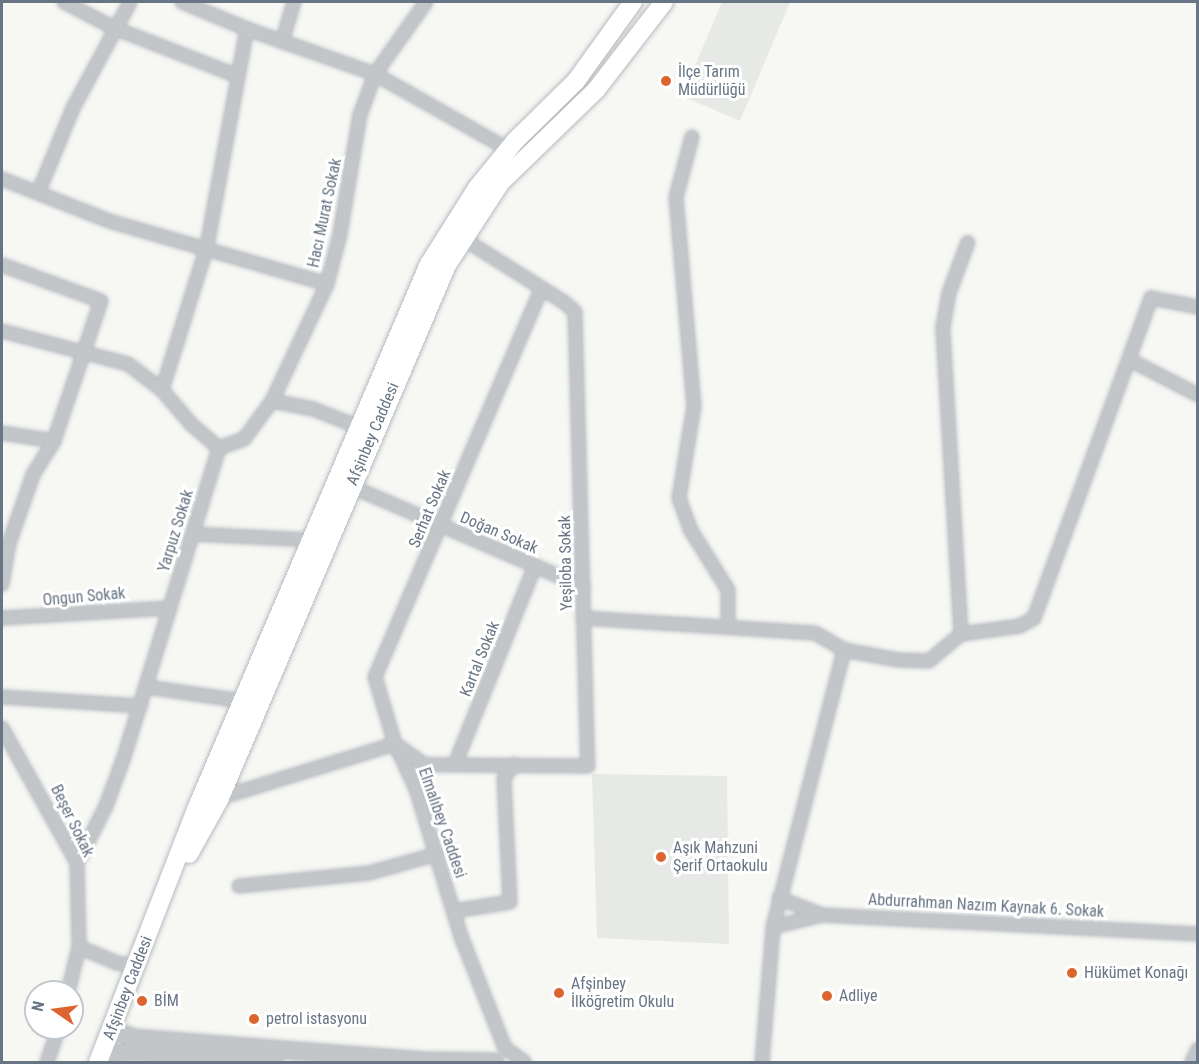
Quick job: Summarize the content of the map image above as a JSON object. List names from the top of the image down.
{
  "streets": {
    "main road": ["Afşinbey Caddesi"],
    "street": [
      "Hacı Murat Sokak",
      "Serhat Sokak",
      "Yarpuz Sokak",
      "Doğan Sokak",
      "Yeşiloba Sokak",
      "Ongun Sokak",
      "Kartal Sokak",
      "Beşer Sokak",
      "Elmalıbey Caddesi",
      "Abdurrahman Nazım Kaynak 6. Sokak"
    ]
  },
  "crossings": [
    ["Hacı Murat Sokak", "Yarpuz Sokak"],
    ["Afşinbey Caddesi", "Doğan Sokak"],
    ["Afşinbey Caddesi", "Yeşiloba Sokak"],
    ["Serhat Sokak", "Doğan Sokak"],
    ["Serhat Sokak", "Yeşiloba Sokak"],
    ["Serhat Sokak", "Elmalıbey Caddesi"],
    ["Yarpuz Sokak", "Ongun Sokak"],
    ["Yarpuz Sokak", "Beşer Sokak"],
    ["Doğan Sokak", "Yeşiloba Sokak"],
    ["Doğan Sokak", "Kartal Sokak"],
    ["Yeşiloba Sokak", "Kartal Sokak"]
  ],
  "places": [
    "İlçe Tarım Müdürlüğü",
    "Aşık Mahzuni Şerif Ortaokulu",
    "Hükümet Konağı",
    "Afşinbey İlköğretim Okulu",
    "Adliye",
    "BİM",
    "petrol istasyonu"
  ],
  "north": "left"
}
